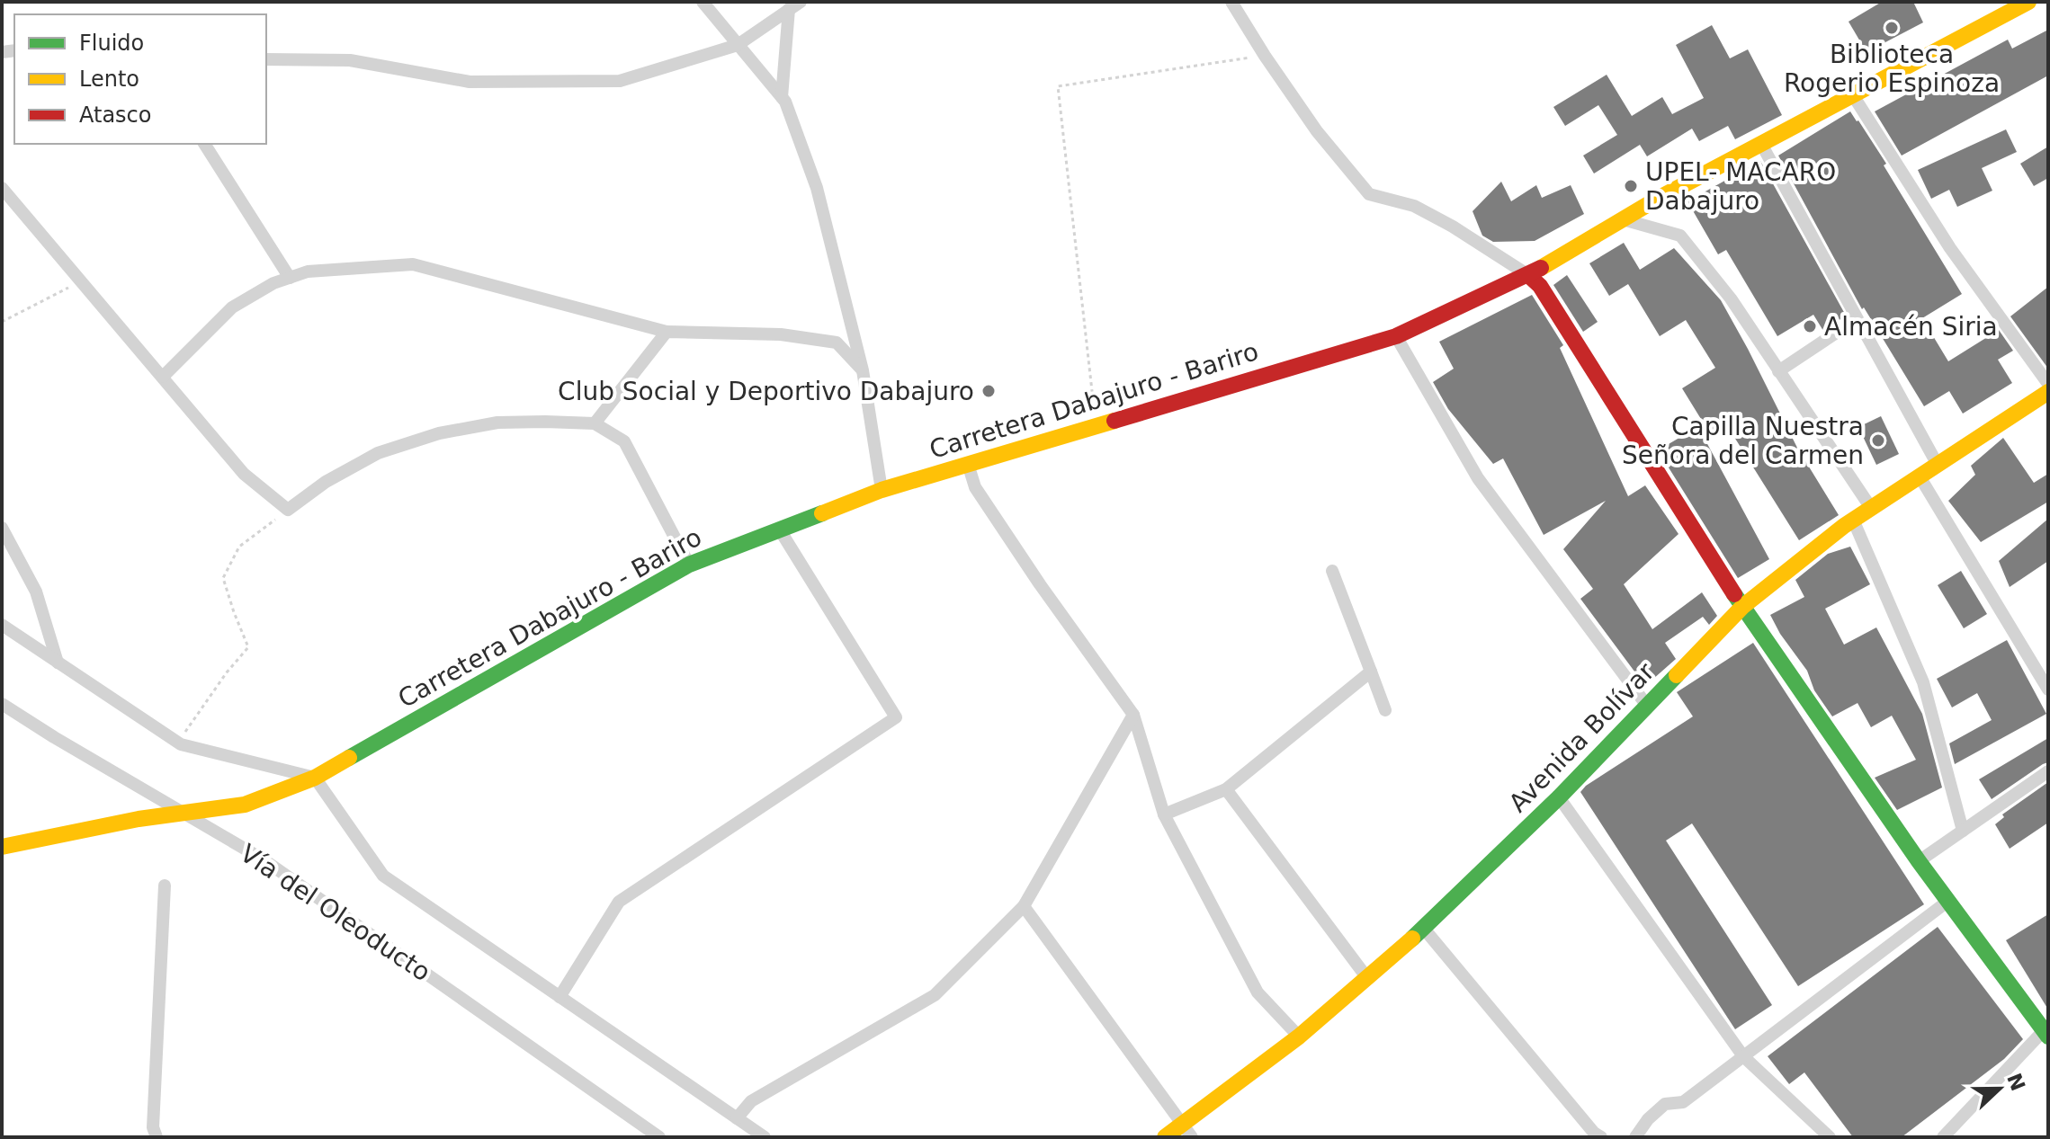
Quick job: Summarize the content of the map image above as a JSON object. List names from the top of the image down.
{
  "streets": {
    "street": ["Carretera Dabajuro - Bariro", "Avenida Bolívar", "Vía del Oleoducto"]
  },
  "crossings": [
    ["Carretera Dabajuro - Bariro", "Vía del Oleoducto"]
  ],
  "places": [
    "Biblioteca Rogerio Espinoza",
    "UPEL- MACARO Dabajuro",
    "Almacén Siria",
    "Club Social y Deportivo Dabajuro",
    "Capilla Nuestra Señora del Carmen"
  ],
  "legend": ["Fluido", "Lento", "Atasco"],
  "north": "right"
}
